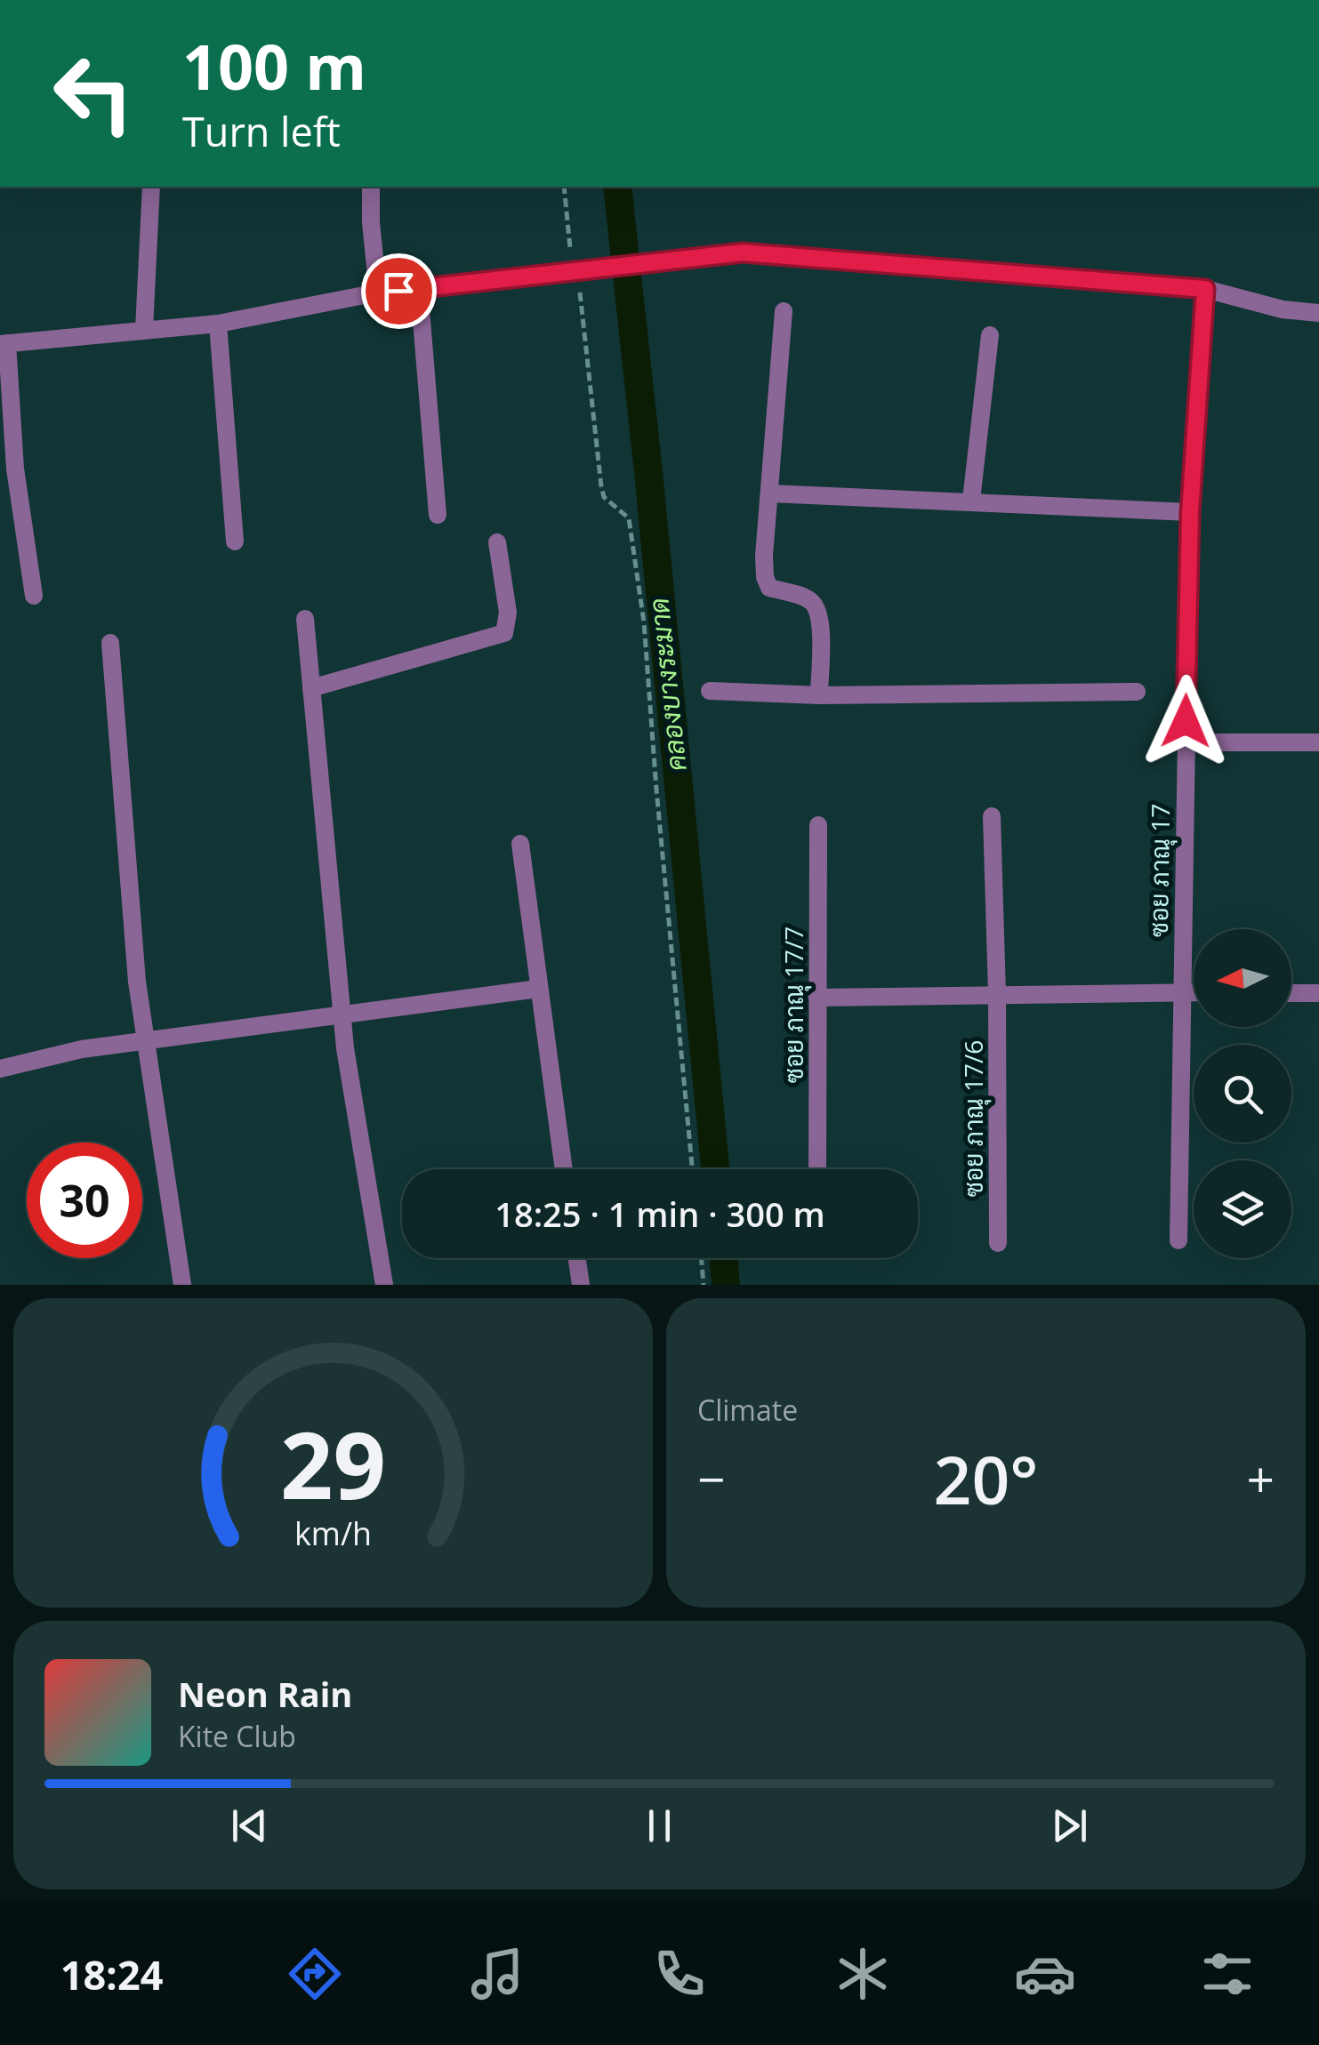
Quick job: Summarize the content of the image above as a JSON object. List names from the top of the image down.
{
  "streets": {
    "street": ["ซอย ภาณุ 17", "ซอย ภาณุ 17/7", "ซอย ภาณุ 17/6"]
  },
  "water": ["คลองบางระมาด"],
  "north": "left",
  "page": {
    "turn": ["100 m", "Turn left"],
    "limit": "30",
    "trip": "18:25 · 1 min · 300 m",
    "tile": "Climate",
    "heat": ["−", "20°", "+"],
    "song": ["Neon Rain", "Kite Club"],
    "tabs": "18:24",
    "gauge": ["29", "km/h"]
  }
}
